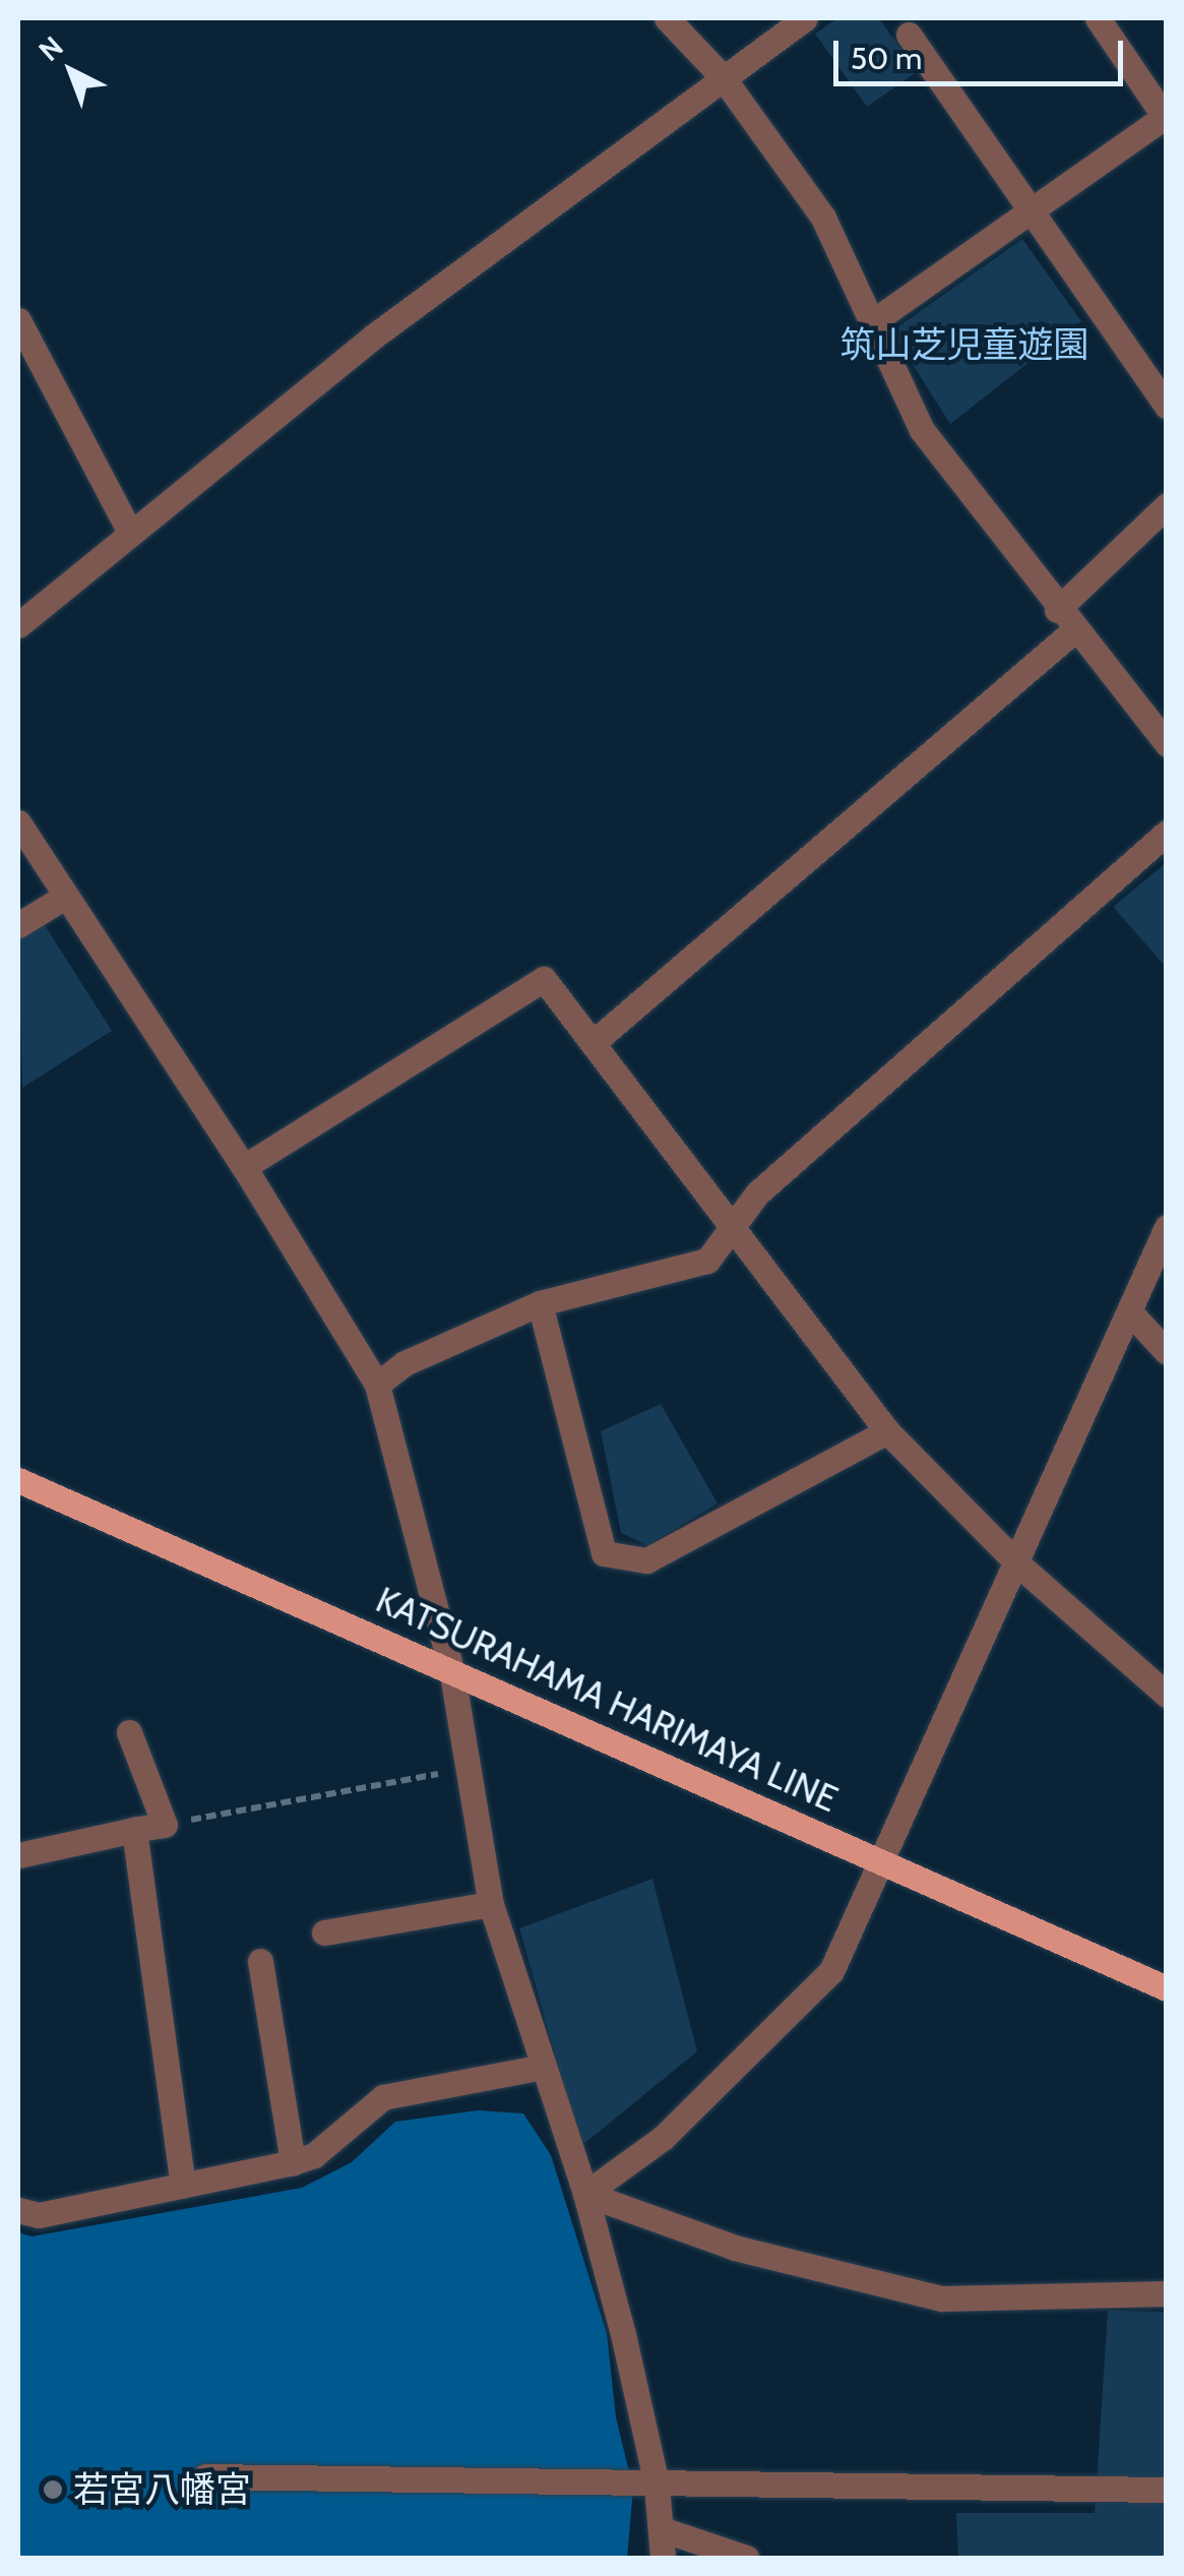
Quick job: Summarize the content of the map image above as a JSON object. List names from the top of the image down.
{
  "streets": {
    "main road": ["KATSURAHAMA HARIMAYA LINE"]
  },
  "parks": ["筑山芝児童遊園"],
  "places": ["若宮八幡宮"],
  "scale_bar": "50 m",
  "north": "top left"
}
